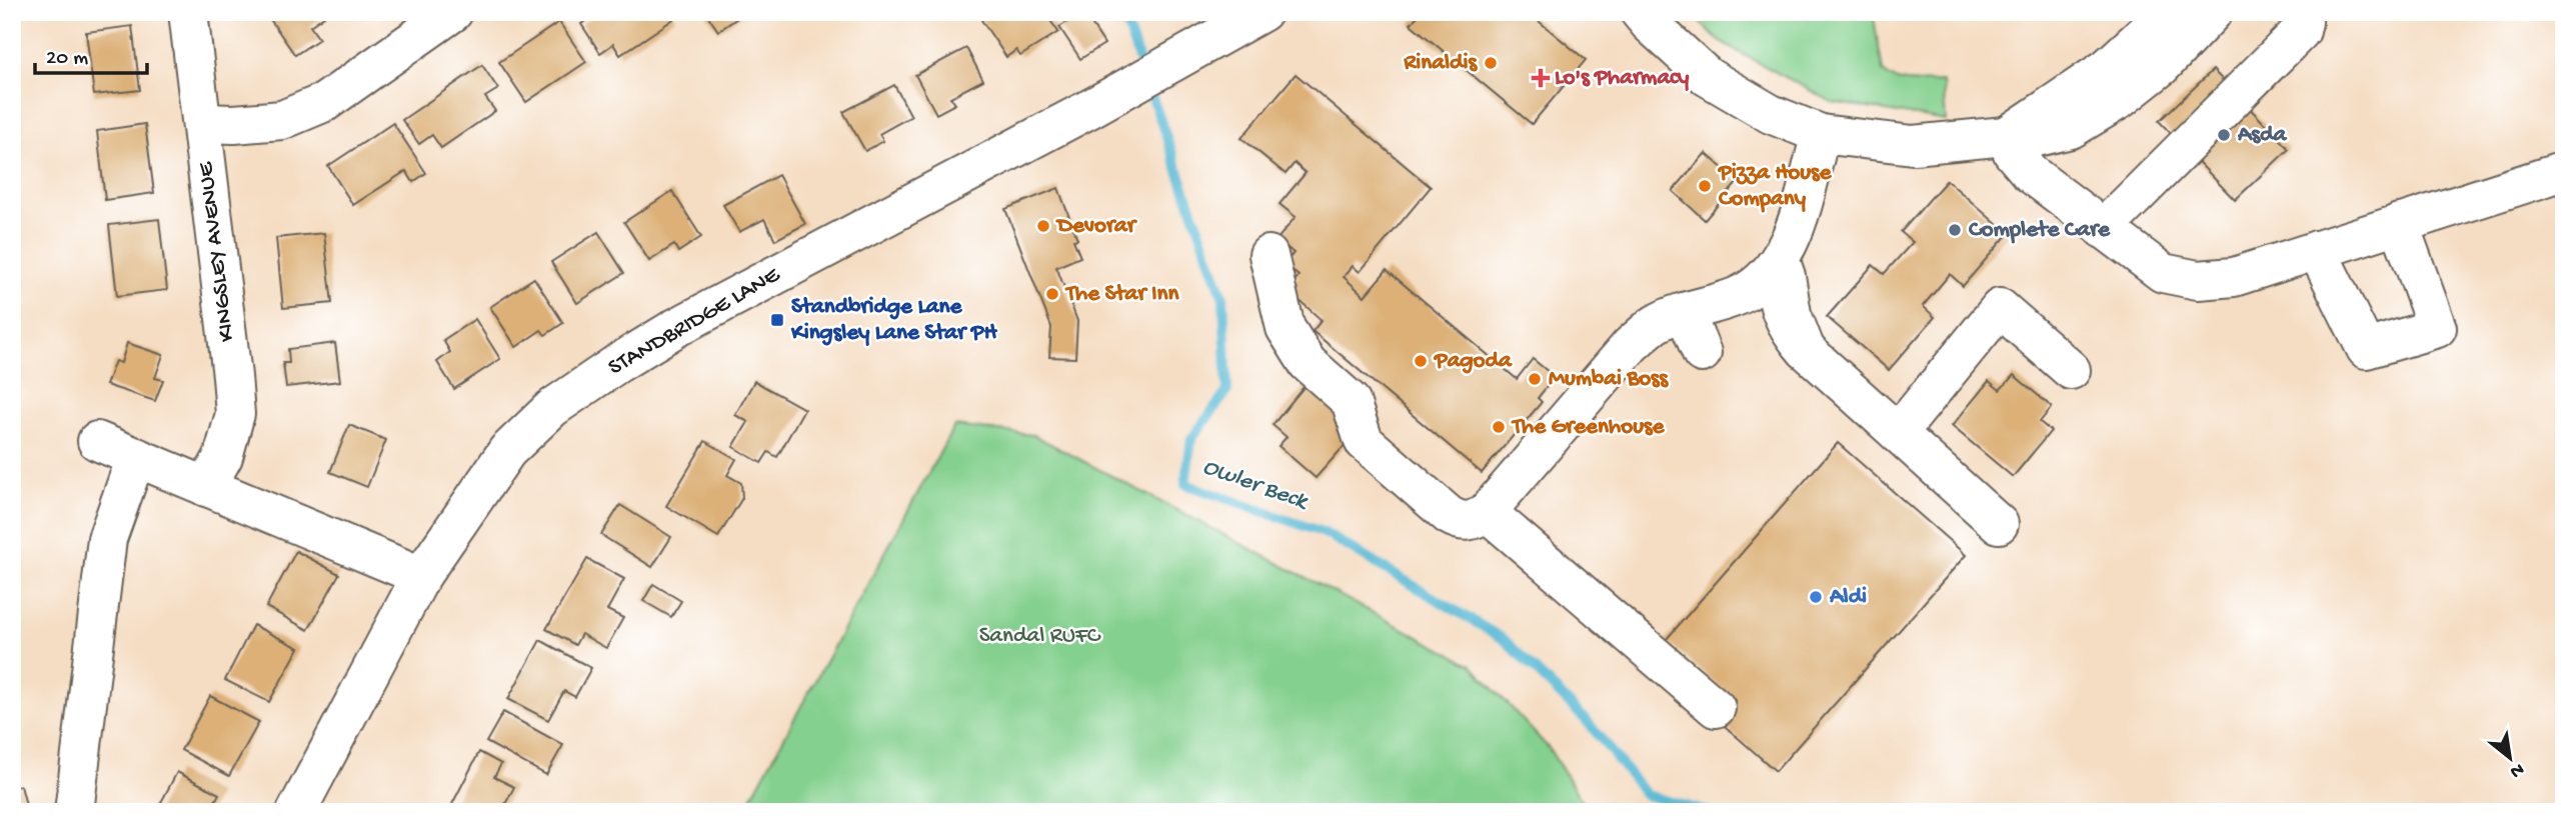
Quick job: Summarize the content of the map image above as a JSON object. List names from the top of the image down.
{
  "streets": {
    "street": ["KINGSLEY AVENUE", "STANDBRIDGE LANE"]
  },
  "water": ["Owler Beck"],
  "parks": ["Sandal RUFC"],
  "places": {
    "other": [
      "Rinaldis",
      "Asda",
      "Pizza House Company",
      "Devorar",
      "Complete Care",
      "The Star Inn",
      "Pagoda",
      "Mumbai Boss",
      "The Greenhouse",
      "Aldi"
    ],
    "health": ["Lo's Pharmacy"],
    "transit": ["Standbridge Lane Kingsley Lane Star PH"]
  },
  "scale_bar": "20 m",
  "north": "bottom right"
}
